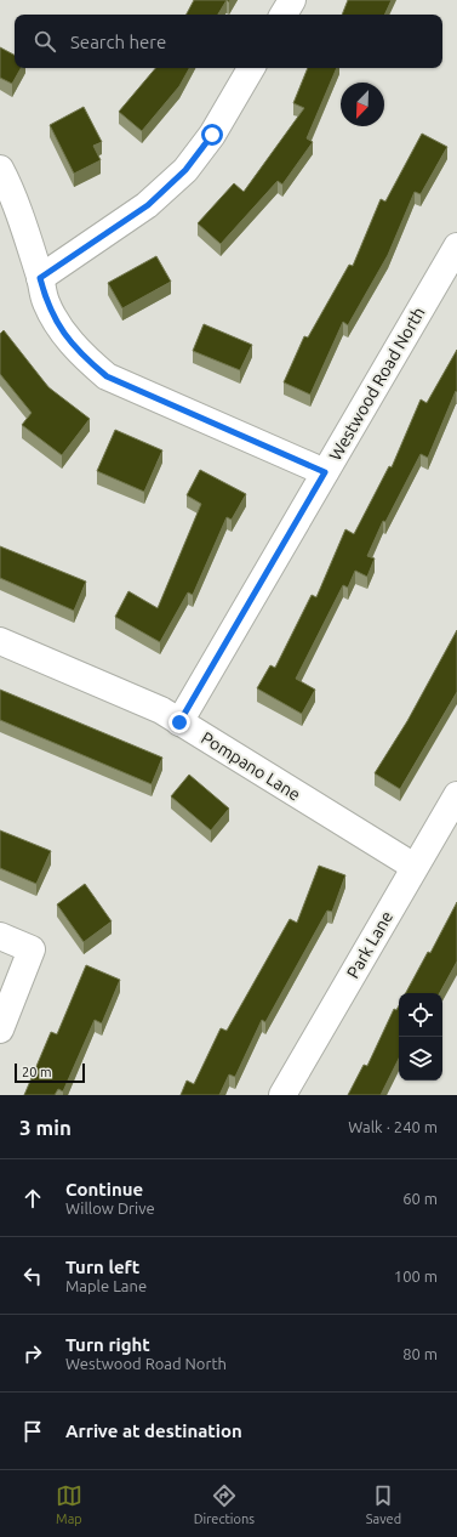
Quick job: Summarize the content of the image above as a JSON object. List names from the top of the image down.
{
  "streets": {
    "street": ["Westwood Road North", "Pompano Lane", "Park Lane"]
  },
  "crossings": [
    ["Westwood Road North", "Pompano Lane"],
    ["Pompano Lane", "Park Lane"]
  ],
  "scale_bar": "20 m",
  "north": "bottom left",
  "page": {
    "search": "Search here",
    "scale": "20 m",
    "heading": ["3 min", "Walk · 240 m"],
    "list": [
      ["Continue", "Willow Drive", "60 m"],
      ["Turn left", "Maple Lane", "100 m"],
      ["Turn right", "Westwood Road North", "80 m"],
      "Arrive at destination"
    ],
    "nav": ["Map", "Directions", "Saved"]
  }
}
